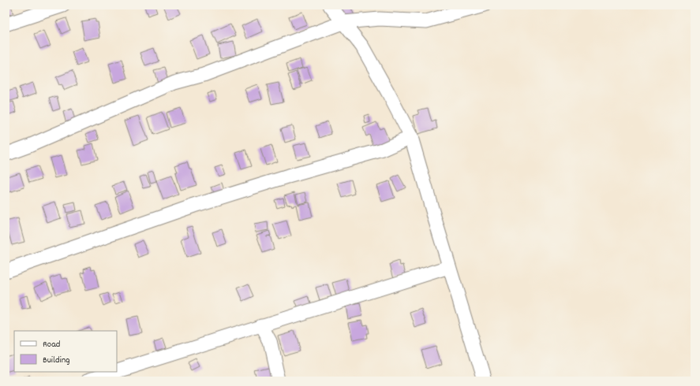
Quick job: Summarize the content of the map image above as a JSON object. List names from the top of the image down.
{
  "legend": ["Road", "Building"]
}
